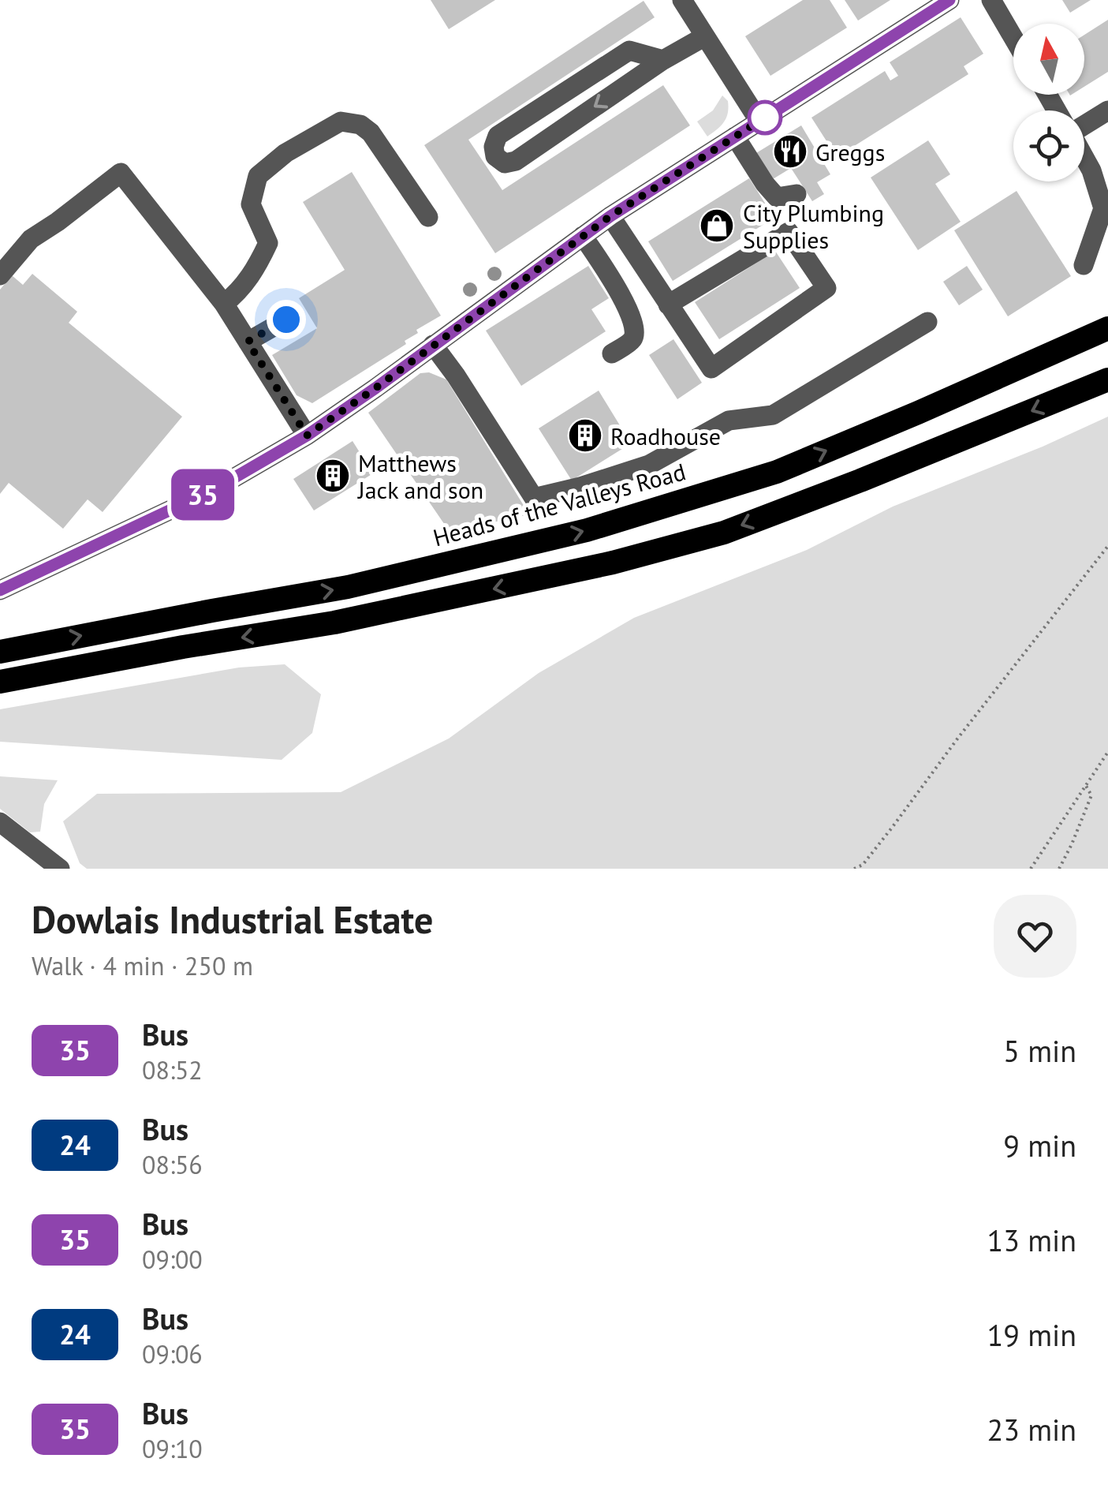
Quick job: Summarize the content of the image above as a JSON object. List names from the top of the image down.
{
  "streets": {
    "highway": ["Heads of the Valleys Road"]
  },
  "places": {
    "restaurant": ["Greggs"],
    "shop": ["City Plumbing Supplies"],
    "building": ["Roadhouse", "Matthews Jack and son"]
  },
  "lines": ["bus line 35"],
  "north": "top",
  "page": {
    "on_map": "35",
    "heading": ["Dowlais Industrial Estate", "Walk · 4 min · 250 m"],
    "list": [
      {
        "mark": "35",
        "name": "Bus",
        "note": "08:52",
        "value": "5 min"
      },
      {
        "mark": "24",
        "name": "Bus",
        "note": "08:56",
        "value": "9 min"
      },
      {
        "mark": "35",
        "name": "Bus",
        "note": "09:00",
        "value": "13 min"
      },
      {
        "mark": "24",
        "name": "Bus",
        "note": "09:06",
        "value": "19 min"
      },
      {
        "mark": "35",
        "name": "Bus",
        "note": "09:10",
        "value": "23 min"
      }
    ]
  }
}
